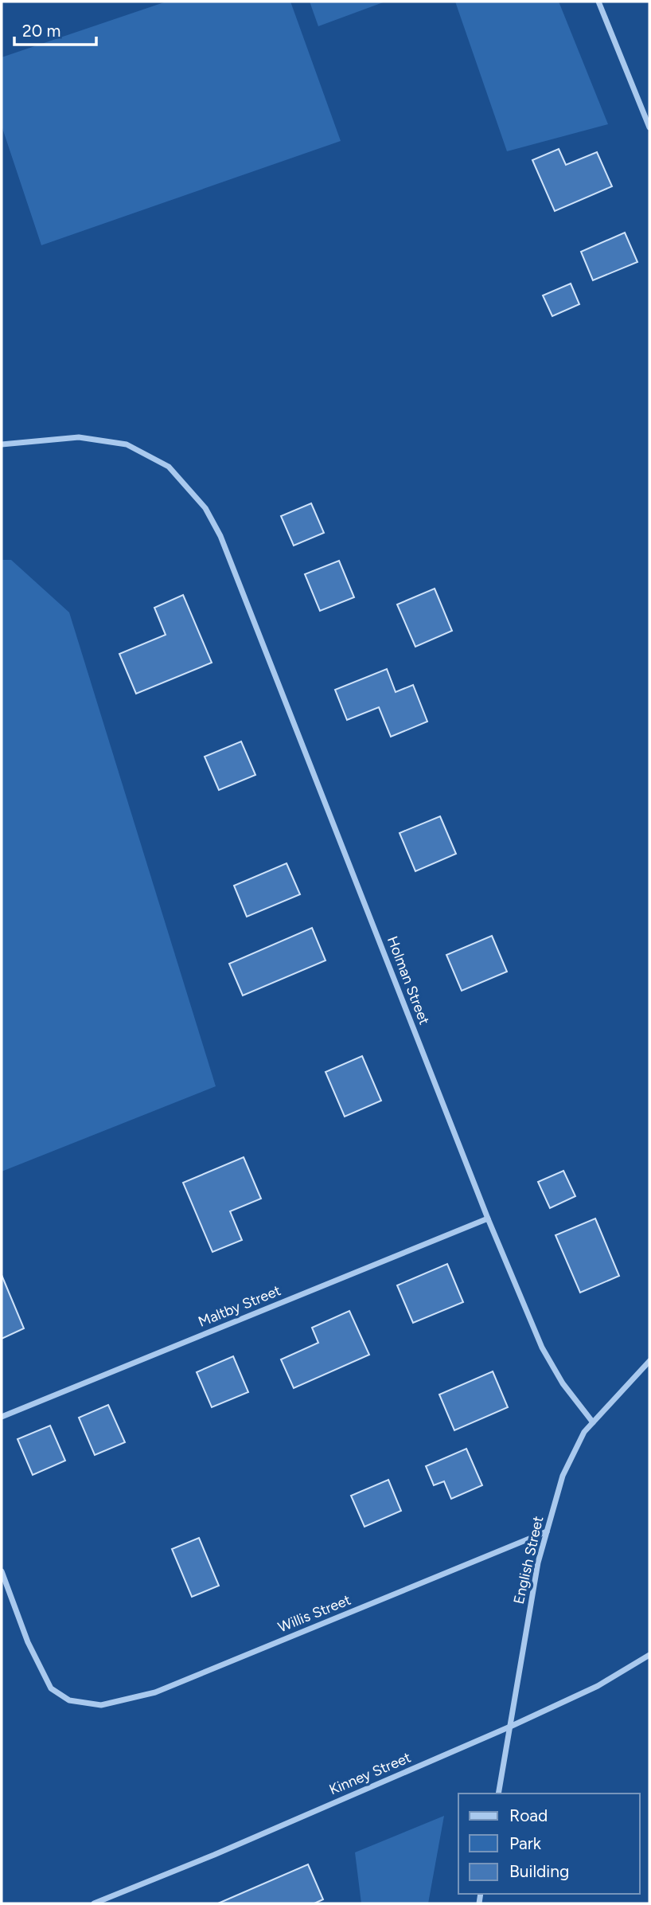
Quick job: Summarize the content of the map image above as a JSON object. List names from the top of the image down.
{
  "streets": {
    "street": [
      "Holman Street",
      "Maltby Street",
      "English Street",
      "Willis Street",
      "Kinney Street"
    ]
  },
  "crossings": [
    ["Holman Street", "Maltby Street"],
    ["Holman Street", "English Street"],
    ["English Street", "Willis Street"],
    ["English Street", "Kinney Street"]
  ],
  "legend": ["Road", "Park", "Building"],
  "scale_bar": "20 m"
}
